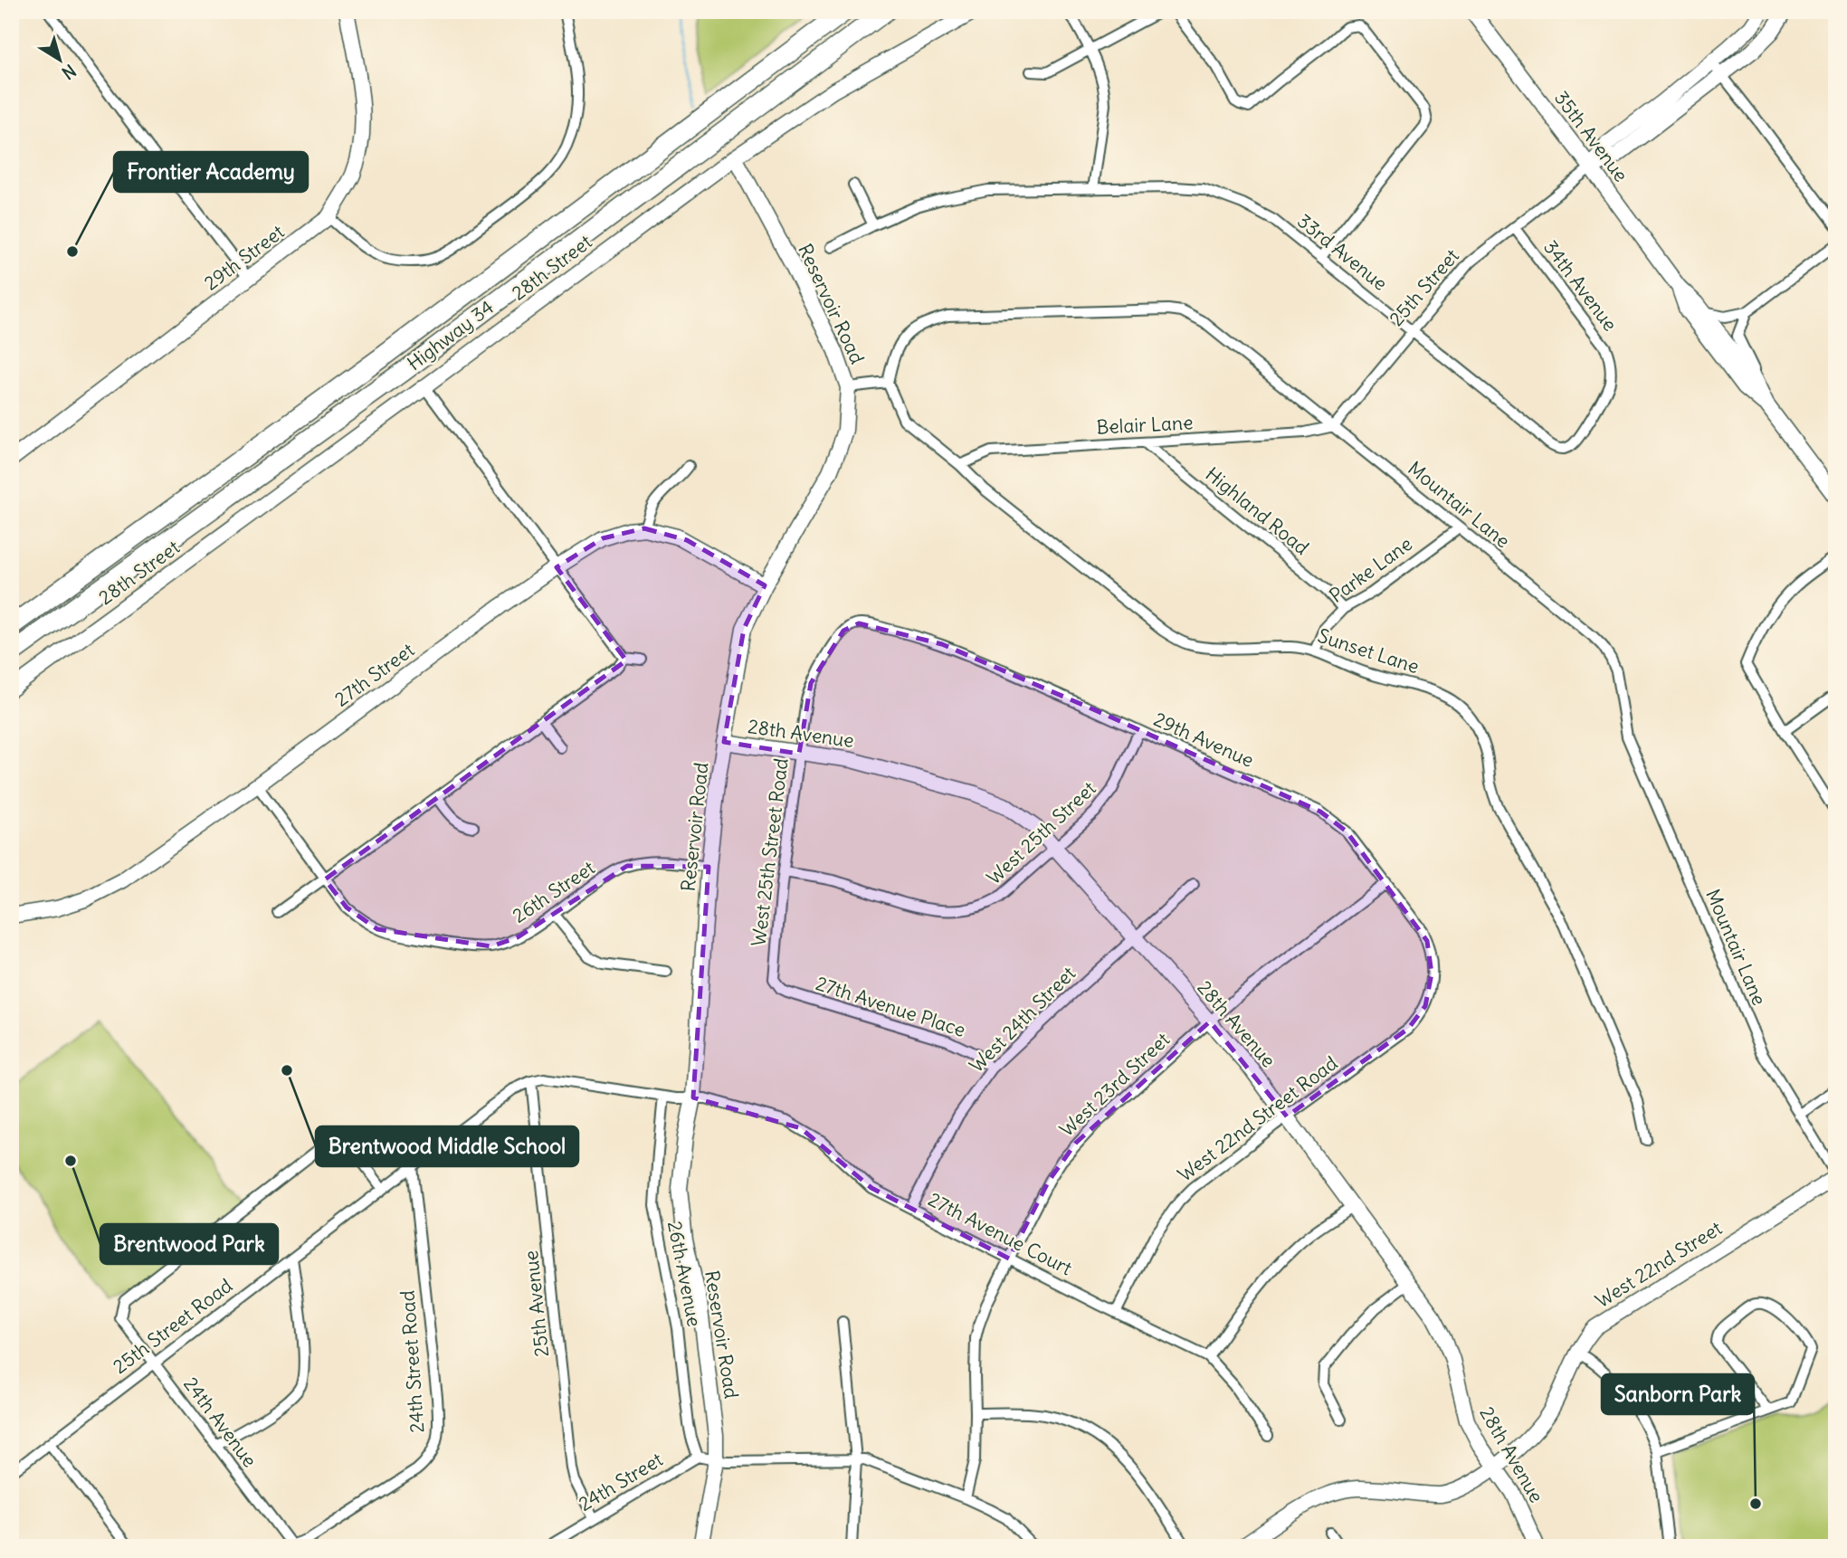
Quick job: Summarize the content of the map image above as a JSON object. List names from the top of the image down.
{
  "streets": {
    "highway": ["Highway 34"],
    "street": [
      "35th Avenue",
      "33rd Avenue",
      "29th Street",
      "28th Street",
      "34th Avenue",
      "25th Street",
      "Reservoir Road",
      "Belair Lane",
      "Mountair Lane",
      "Highland Road",
      "Parke Lane",
      "Sunset Lane",
      "27th Street",
      "28th Avenue",
      "29th Avenue",
      "West 25th Street",
      "West 25th Street Road",
      "26th Street",
      "27th Avenue Place",
      "West 24th Street",
      "West 23rd Street",
      "West 22nd Street Road",
      "27th Avenue Court",
      "West 22nd Street",
      "26th Avenue",
      "25th Avenue",
      "25th Street Road",
      "24th Street Road",
      "24th Avenue",
      "24th Street"
    ]
  },
  "crossings": [
    ["35th Avenue", "25th Street"],
    ["33rd Avenue", "34th Avenue"],
    ["33rd Avenue", "25th Street"],
    ["28th Street", "Reservoir Road"],
    ["34th Avenue", "25th Street"],
    ["25th Street", "Belair Lane"],
    ["25th Street", "Mountair Lane"],
    ["Reservoir Road", "27th Street"],
    ["Reservoir Road", "28th Avenue"],
    ["Reservoir Road", "26th Street"],
    ["Reservoir Road", "27th Avenue Court"],
    ["Reservoir Road", "25th Street Road"],
    ["Belair Lane", "Mountair Lane"],
    ["Belair Lane", "Highland Road"],
    ["Belair Lane", "Sunset Lane"],
    ["Mountair Lane", "Parke Lane"],
    ["Mountair Lane", "Sunset Lane"],
    ["Mountair Lane", "West 22nd Street"],
    ["Highland Road", "Parke Lane"],
    ["Parke Lane", "Sunset Lane"],
    ["28th Avenue", "West 25th Street"],
    ["28th Avenue", "West 25th Street Road"],
    ["28th Avenue", "West 24th Street"],
    ["28th Avenue", "West 23rd Street"],
    ["28th Avenue", "West 22nd Street Road"],
    ["28th Avenue", "West 22nd Street"],
    ["29th Avenue", "West 25th Street"],
    ["29th Avenue", "West 25th Street Road"],
    ["29th Avenue", "West 23rd Street"],
    ["29th Avenue", "West 22nd Street Road"],
    ["West 25th Street", "West 25th Street Road"],
    ["West 25th Street Road", "27th Avenue Place"],
    ["27th Avenue Place", "West 24th Street"],
    ["West 24th Street", "27th Avenue Court"],
    ["West 23rd Street", "27th Avenue Court"],
    ["West 22nd Street Road", "27th Avenue Court"],
    ["27th Avenue Court", "25th Street Road"],
    ["26th Avenue", "25th Street Road"],
    ["26th Avenue", "24th Street"],
    ["25th Avenue", "25th Street Road"],
    ["25th Avenue", "24th Street"],
    ["25th Street Road", "24th Street Road"],
    ["25th Street Road", "24th Avenue"],
    ["24th Street Road", "24th Avenue"]
  ],
  "places": [
    "Frontier Academy",
    "Brentwood Middle School",
    "Brentwood Park",
    "Sanborn Park"
  ],
  "north": "bottom right"
}
